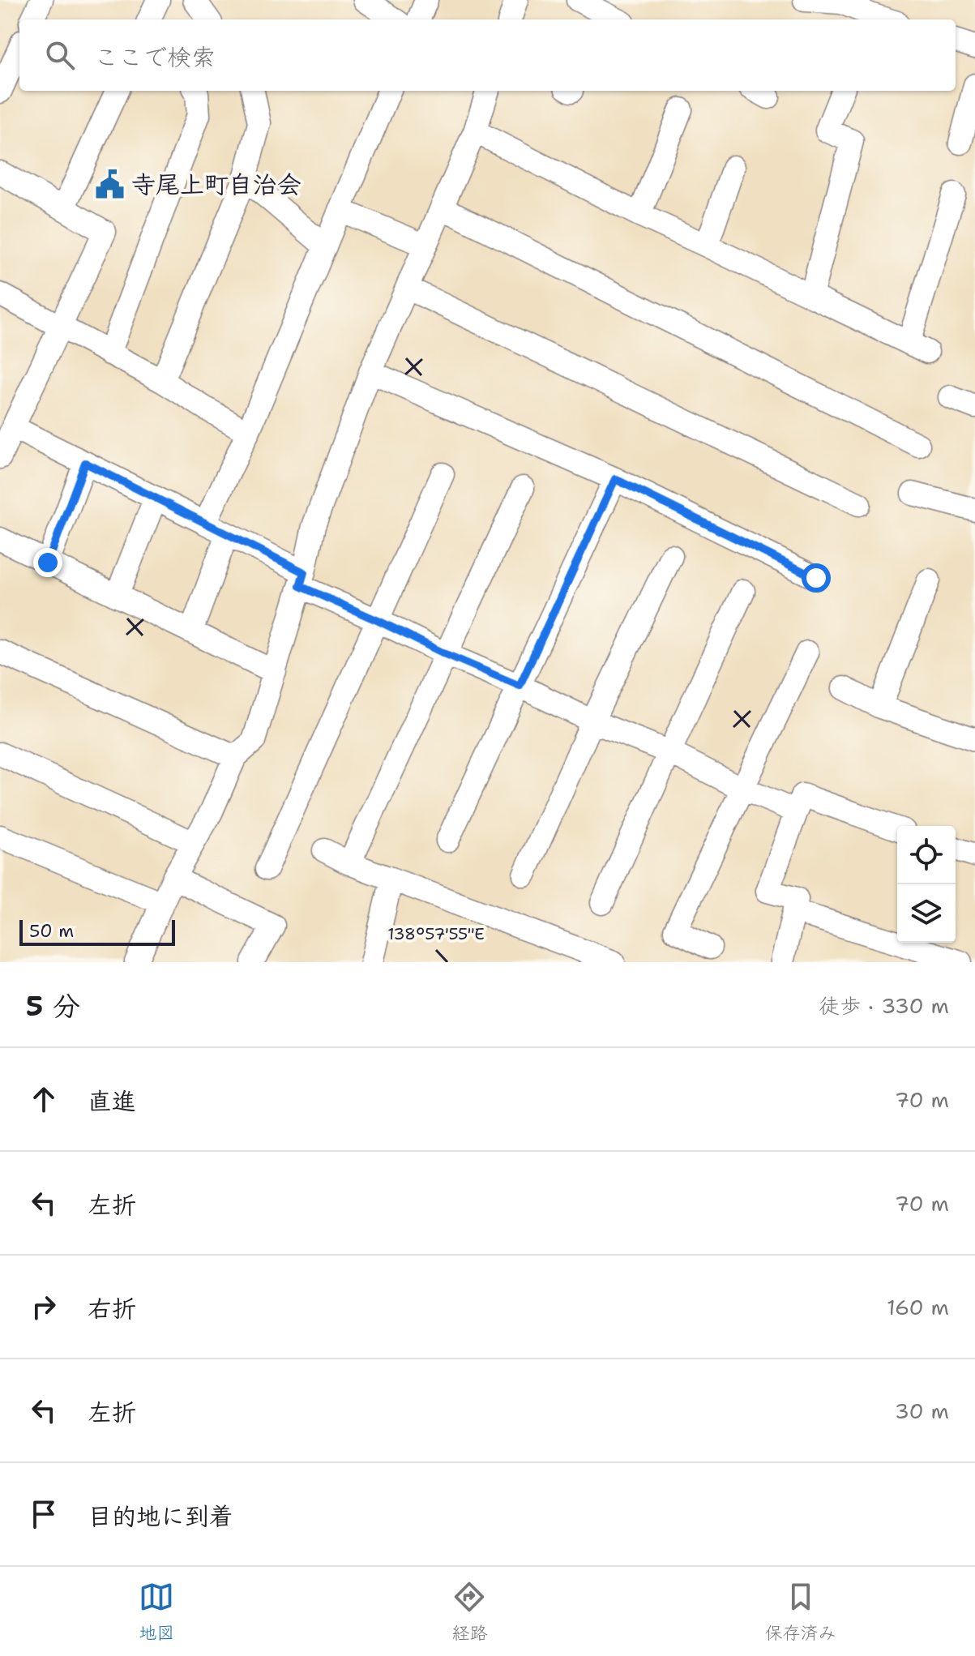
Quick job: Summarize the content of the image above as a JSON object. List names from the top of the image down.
{
  "places": {
    "public building": ["寺尾上町自治会"]
  },
  "scale_bar": "50 m",
  "page": {
    "search": "ここで検索",
    "scale": "50 m",
    "heading": ["5 分", "徒歩 · 330 m"],
    "list": [
      ["直進", "70 m"],
      ["左折", "70 m"],
      ["右折", "160 m"],
      ["左折", "30 m"],
      "目的地に到着"
    ],
    "nav": ["地図", "経路", "保存済み"]
  },
  "coordinates": ["138°57'55\"E"]
}
